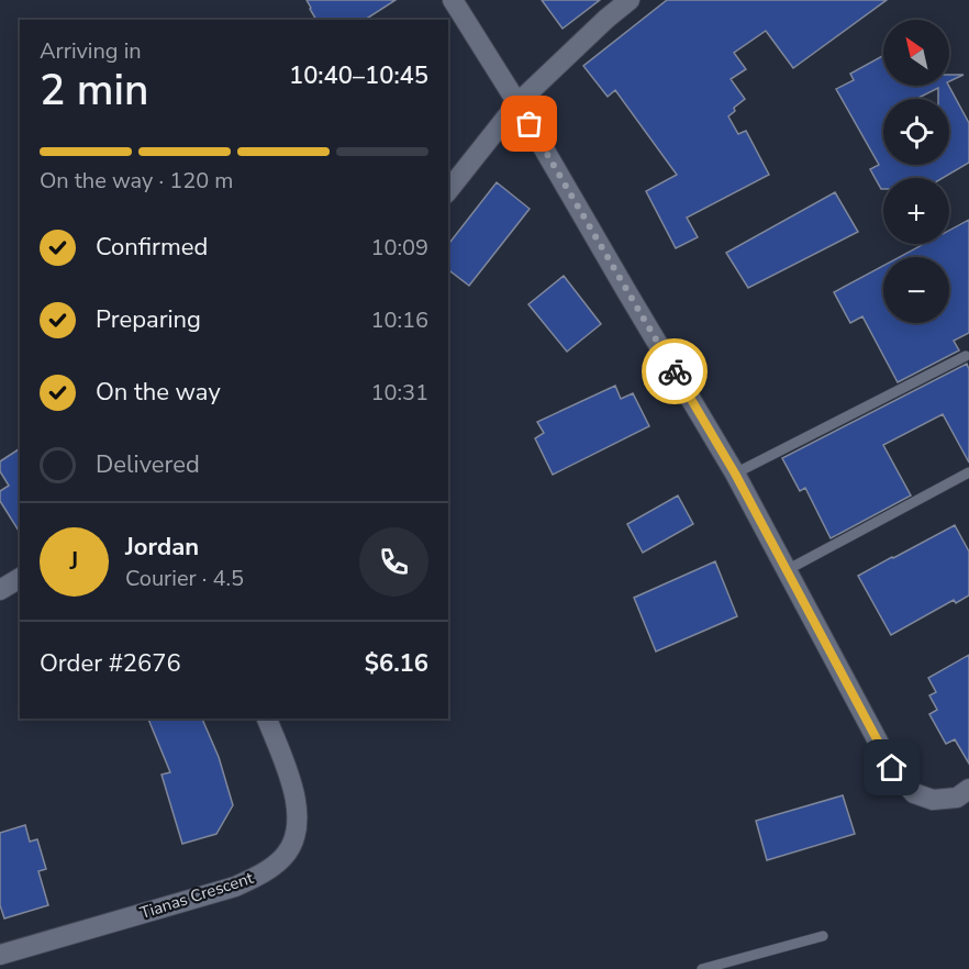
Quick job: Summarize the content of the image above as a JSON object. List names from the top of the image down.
{
  "streets": {
    "street": ["Tianas Crescent"]
  },
  "north": "top left",
  "page": {
    "map_buttons": ["+", "−"],
    "heading": ["2 min", "Arriving in", "10:40–10:45"],
    "panel": [
      "Jordan",
      "Courier · 4.5",
      "Order #2676",
      "$6.16"
    ],
    "bar": "On the way · 120 m",
    "list": [
      ["Confirmed", "10:09"],
      ["Preparing", "10:16"],
      ["On the way", "10:31"],
      "Delivered"
    ],
    "round": "J"
  }
}
